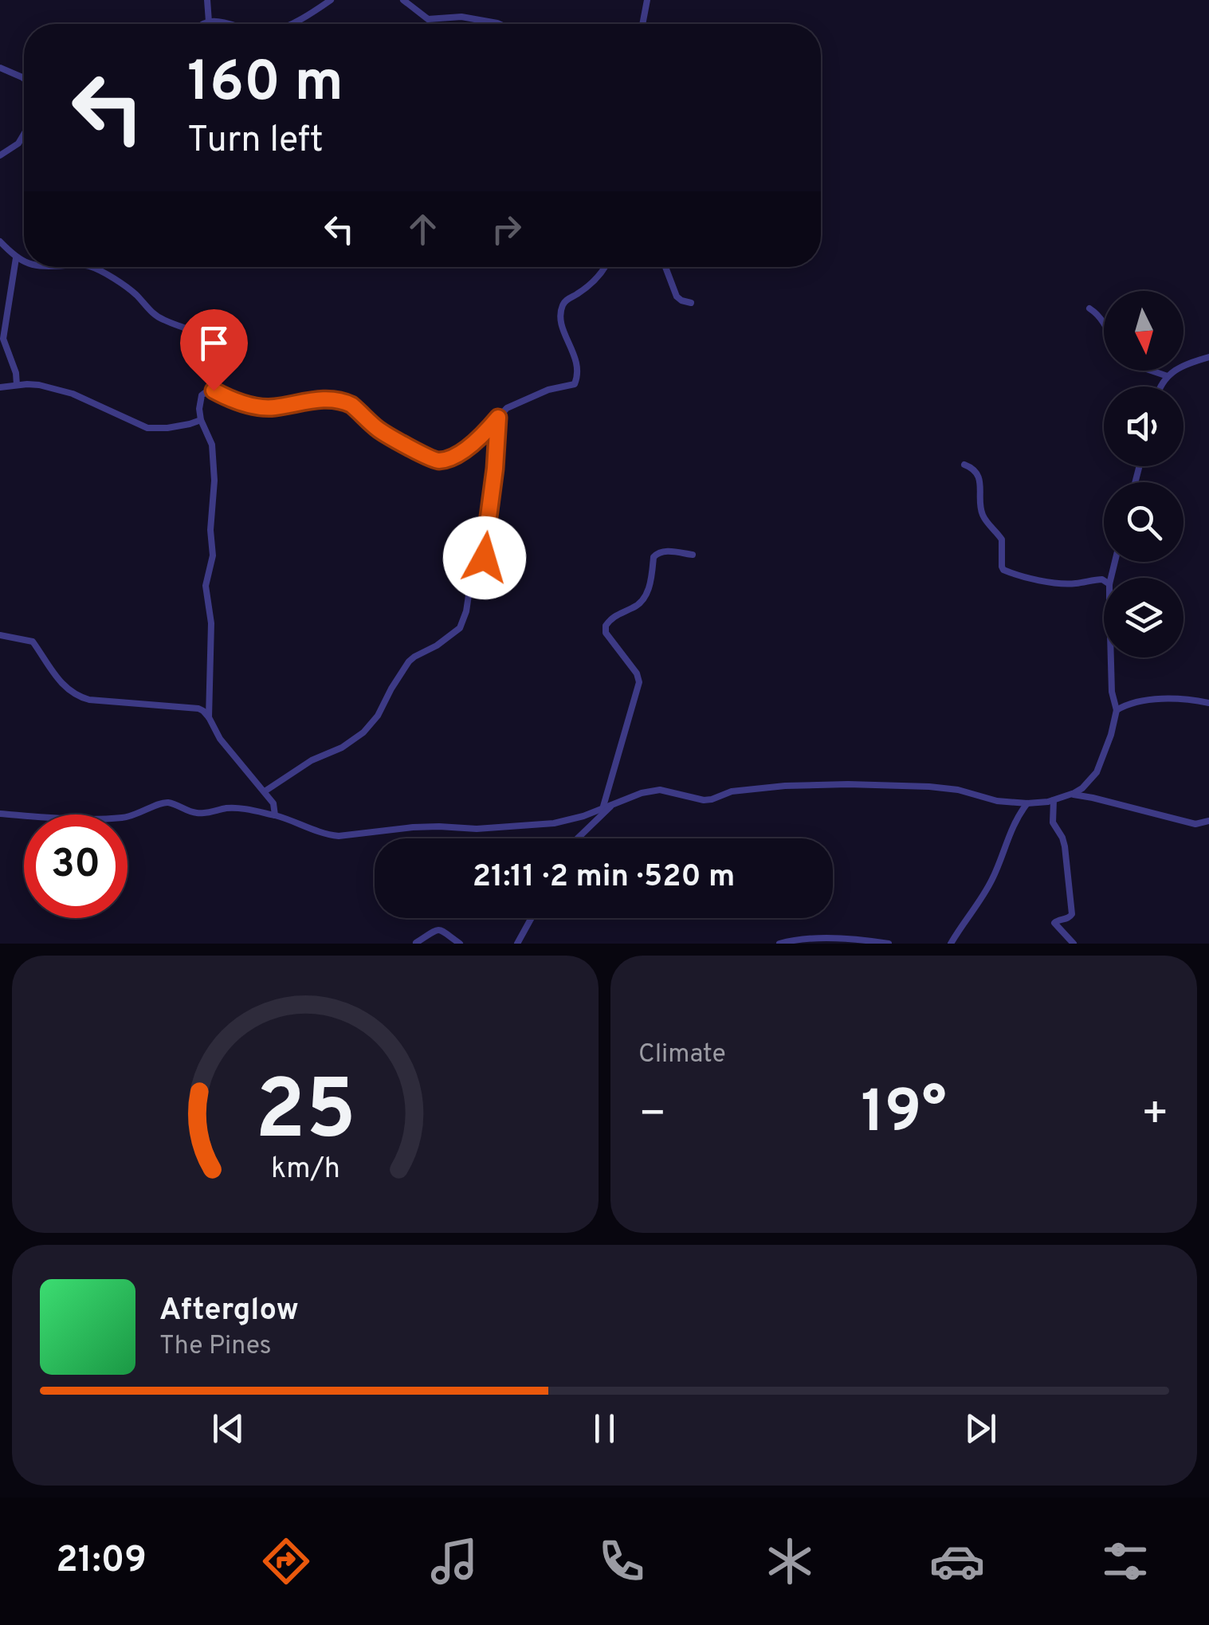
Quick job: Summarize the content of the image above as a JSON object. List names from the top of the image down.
{
  "north": "bottom",
  "page": {
    "turn": ["160 m", "Turn left"],
    "limit": "30",
    "trip": "21:11 · 2 min · 520 m",
    "tile": "Climate",
    "heat": ["−", "19°", "+"],
    "song": ["Afterglow", "The Pines"],
    "tabs": "21:09",
    "gauge": ["25", "km/h"]
  }
}
